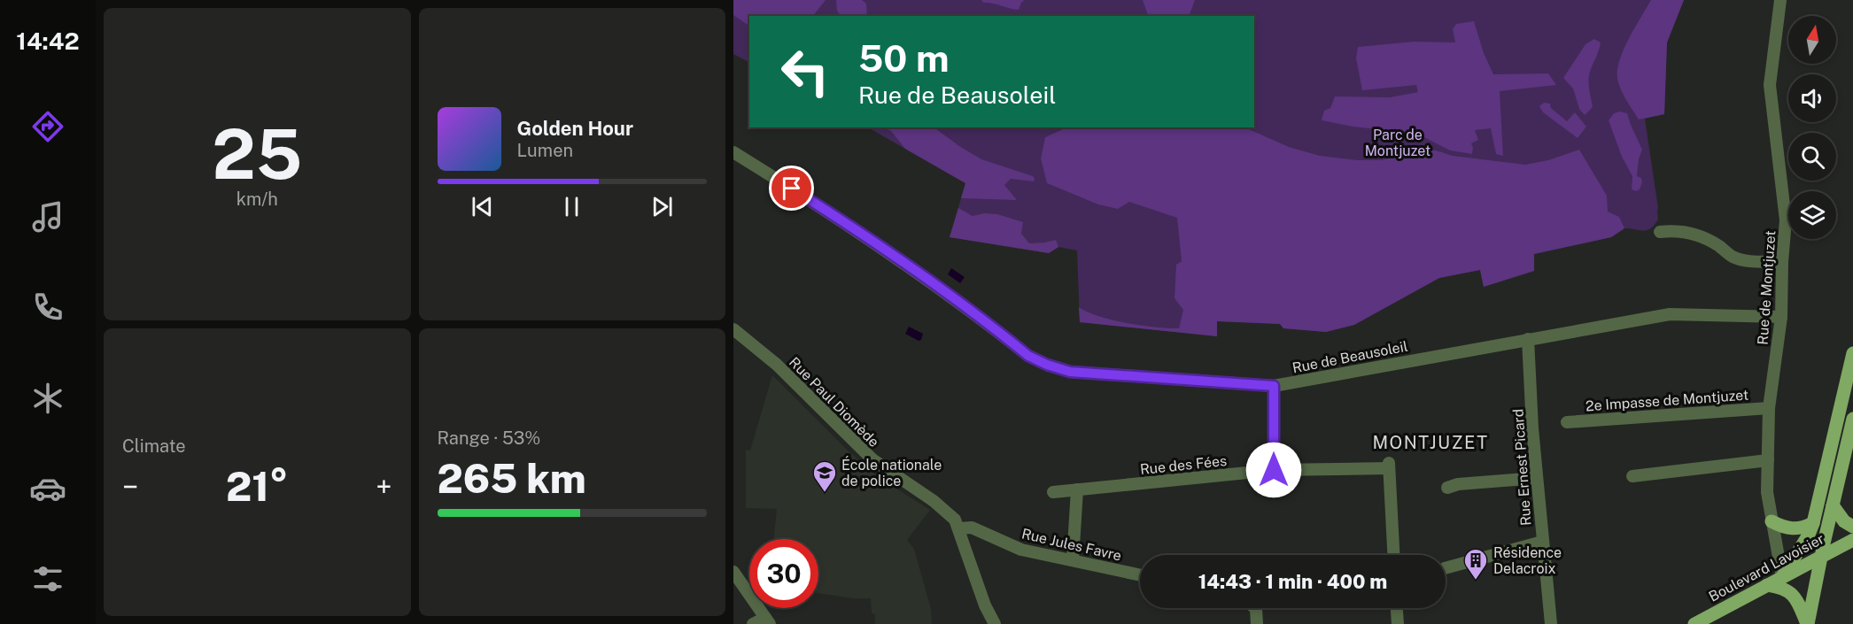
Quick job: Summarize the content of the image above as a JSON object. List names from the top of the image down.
{
  "streets": {
    "main road": ["Boulevard Lavoisier"],
    "street": [
      "Rue de Montjuzet",
      "Rue de Beausoleil",
      "2e Impasse de Montjuzet",
      "Rue Paul Diomède",
      "Rue des Fées",
      "Rue Ernest Picard",
      "Rue Jules Favre"
    ]
  },
  "crossings": [
    ["Rue de Montjuzet", "Rue de Beausoleil"],
    ["Rue de Montjuzet", "2e Impasse de Montjuzet"],
    ["Rue de Montjuzet", "Boulevard Lavoisier"],
    ["Rue de Beausoleil", "Rue Ernest Picard"],
    ["Rue Paul Diomède", "Rue Jules Favre"]
  ],
  "districts": ["MONTJUZET"],
  "parks": ["Parc de Montjuzet"],
  "places": {
    "school or university": ["École nationale de police"],
    "building": ["Résidence Delacroix"]
  },
  "north": "top",
  "page": {
    "tabs": "14:42",
    "tile": [
      ["25", "km/h"],
      "Climate",
      ["Range · 53%", "265 km"]
    ],
    "turn": ["50 m", "Rue de Beausoleil"],
    "song": ["Golden Hour", "Lumen"],
    "heat": ["−", "21°", "+"],
    "limit": "30",
    "trip": "14:43 · 1 min · 400 m"
  }
}
